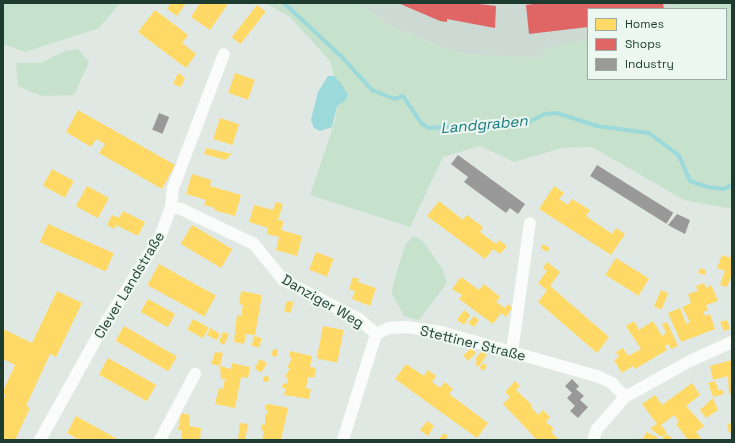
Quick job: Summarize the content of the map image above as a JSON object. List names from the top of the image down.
{
  "streets": {
    "street": ["Clever Landstraße", "Danziger Weg", "Stettiner Straße"]
  },
  "crossings": [
    ["Clever Landstraße", "Danziger Weg"],
    ["Danziger Weg", "Stettiner Straße"]
  ],
  "water": ["Landgraben"],
  "legend": ["Homes", "Shops", "Industry"]
}
